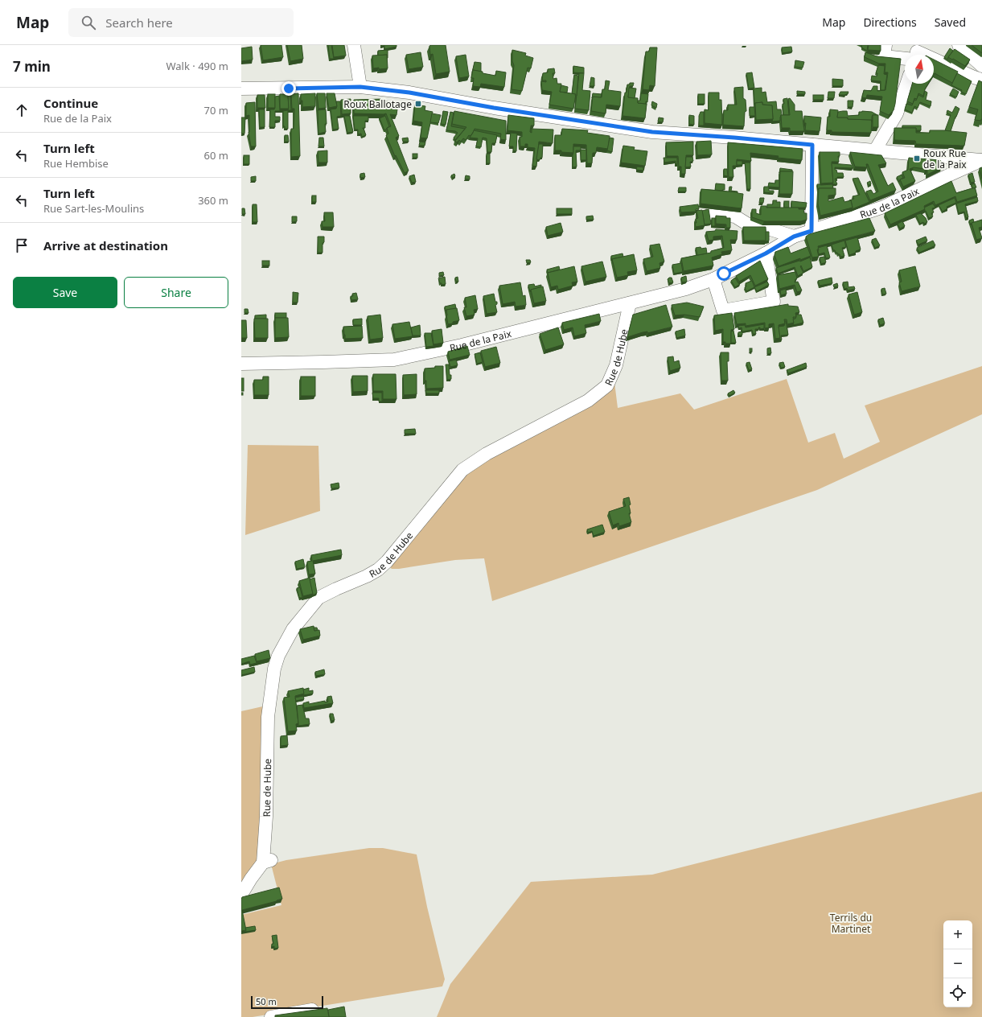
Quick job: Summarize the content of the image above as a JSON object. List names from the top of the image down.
{
  "streets": {
    "street": ["Rue de la Paix", "Rue de Hube"]
  },
  "crossings": [
    ["Rue de la Paix", "Rue de Hube"]
  ],
  "parks": ["Terrils du Martinet"],
  "places": {
    "transit": ["Roux Ballotage", "Roux Rue de la Paix"]
  },
  "scale_bar": "50 m",
  "north": "top",
  "page": {
    "header": "Map",
    "search": "Search here",
    "nav": ["Map", "Directions", "Saved"],
    "heading": ["7 min", "Walk · 490 m"],
    "list": [
      ["Continue", "Rue de la Paix", "70 m"],
      ["Turn left", "Rue Hembise", "60 m"],
      ["Turn left", "Rue Sart-les-Moulins", "360 m"],
      "Arrive at destination"
    ],
    "buttons": ["Save", "Share"],
    "map_buttons": ["+", "−"],
    "scale": "50 m"
  }
}
